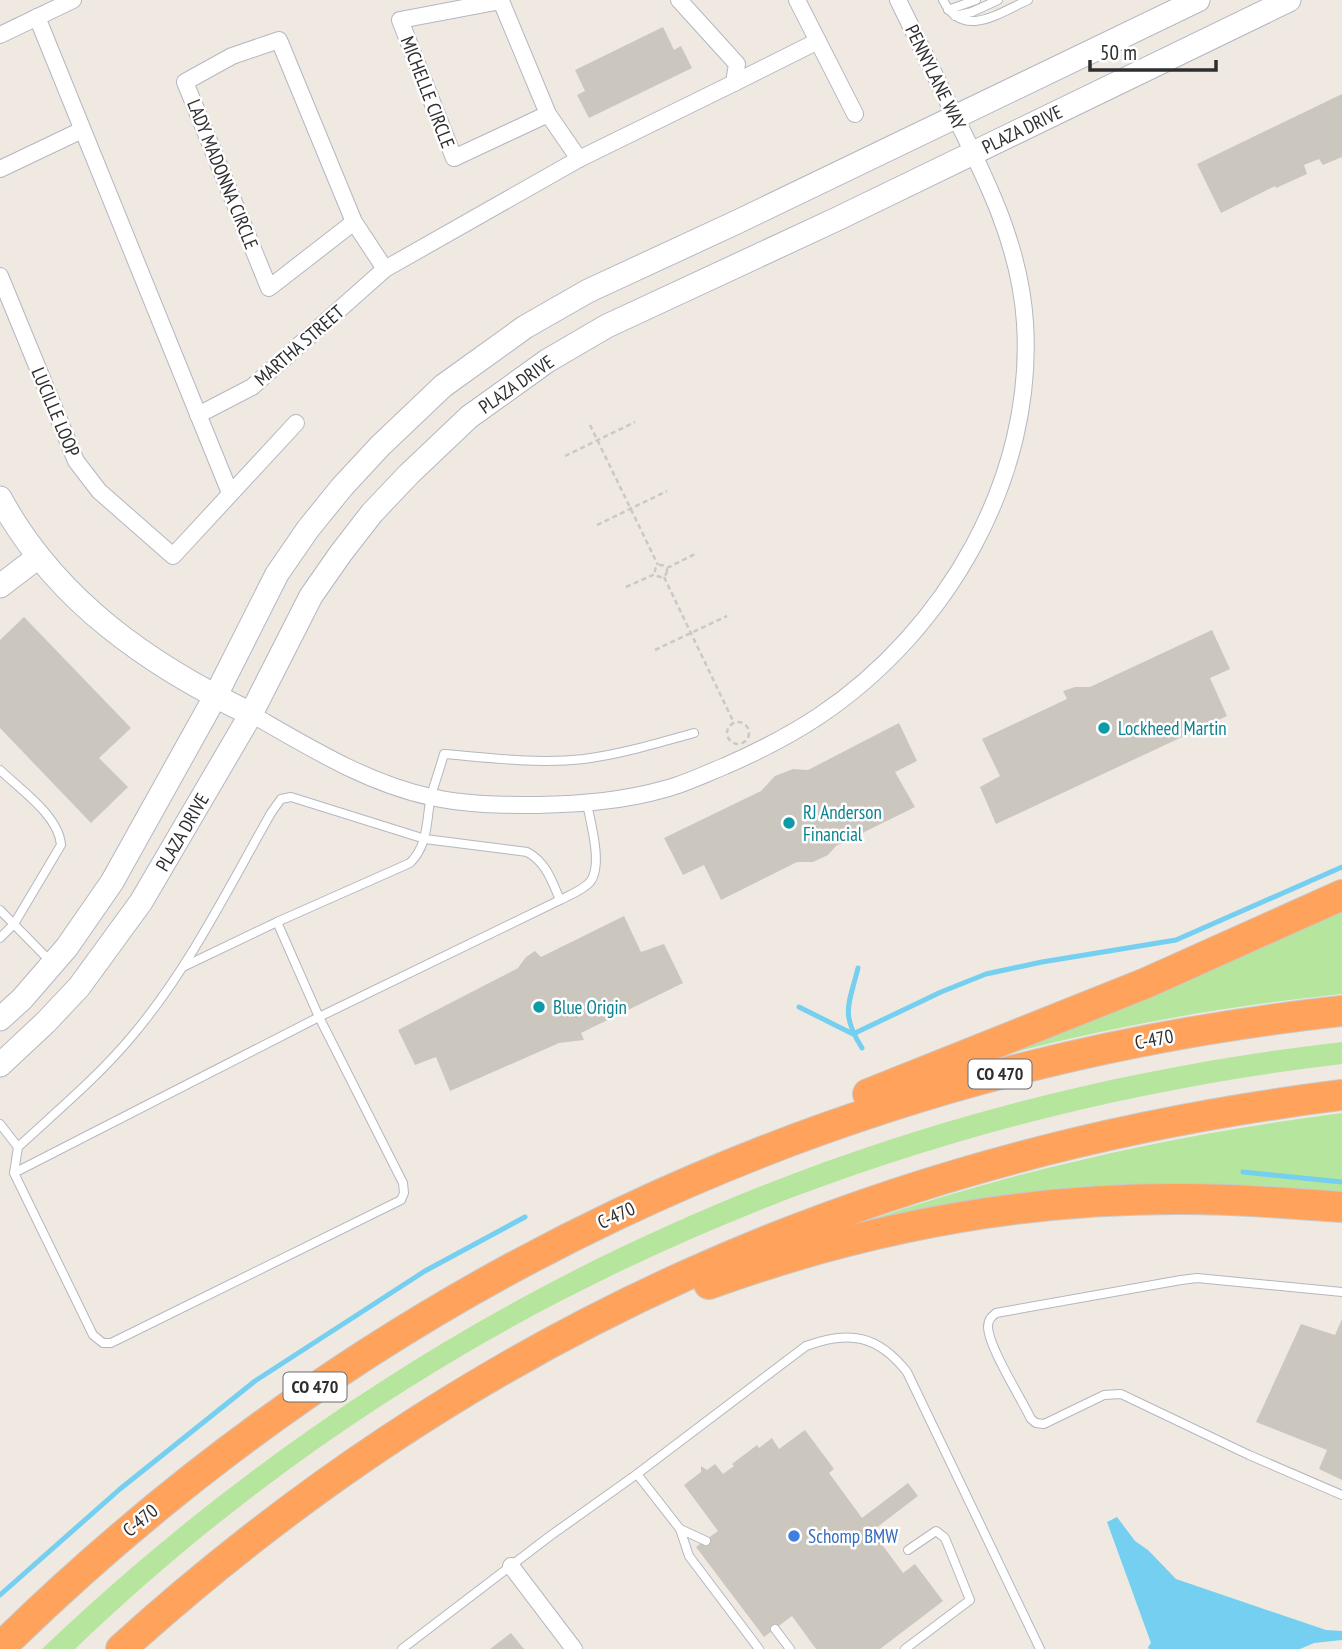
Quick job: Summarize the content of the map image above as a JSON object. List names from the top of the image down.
{
  "streets": {
    "highway": ["C-470", "CO 470"],
    "street": [
      "PENNYLANE WAY",
      "MICHELLE CIRCLE",
      "PLAZA DRIVE",
      "LADY MADONNA CIRCLE",
      "MARTHA STREET",
      "LUCILLE LOOP"
    ]
  },
  "crossings": [
    ["PENNYLANE WAY", "PLAZA DRIVE"],
    ["MICHELLE CIRCLE", "MARTHA STREET"],
    ["LADY MADONNA CIRCLE", "MARTHA STREET"]
  ],
  "places": [
    "Lockheed Martin",
    "RJ Anderson Financial",
    "Blue Origin",
    "Schomp BMW"
  ],
  "scale_bar": "50 m"
}
